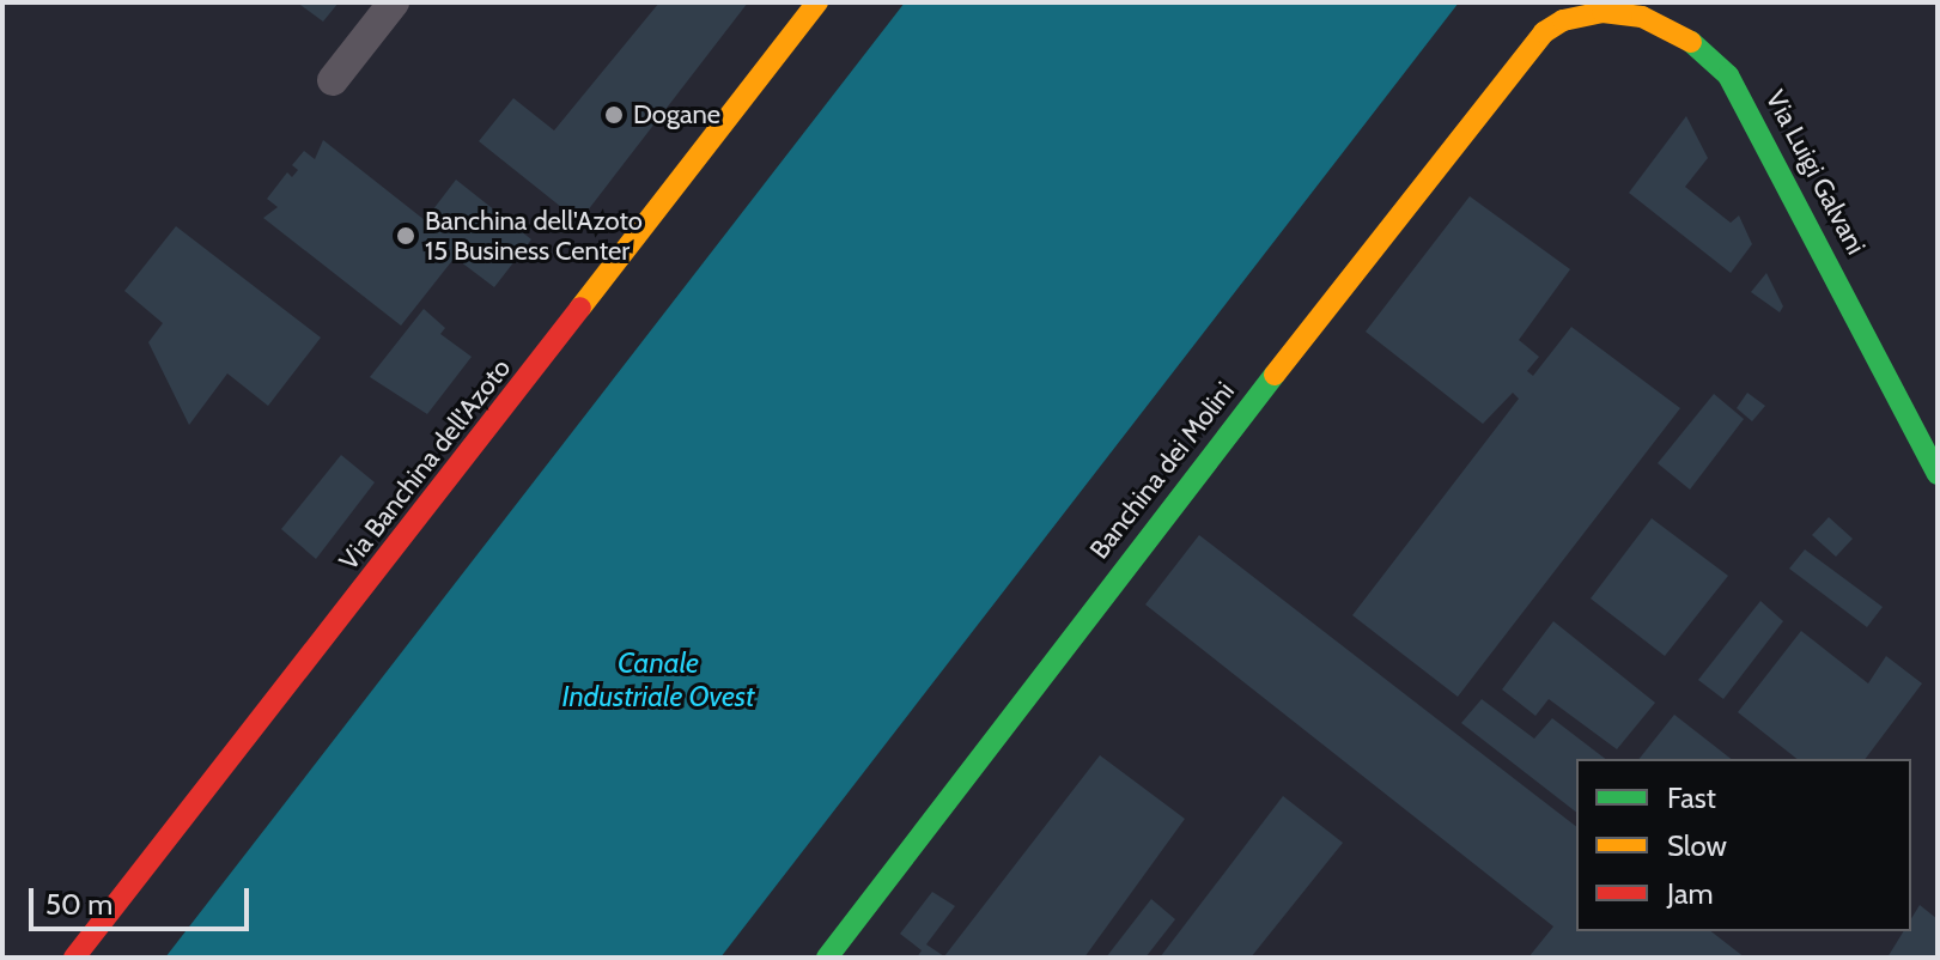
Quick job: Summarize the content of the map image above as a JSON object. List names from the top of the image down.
{
  "streets": {
    "street": ["Via Luigi Galvani", "Via Banchina dell'Azoto", "Banchina dei Molini"]
  },
  "crossings": [
    ["Via Luigi Galvani", "Banchina dei Molini"]
  ],
  "water": ["Canale Industriale Ovest"],
  "places": ["Dogane", "Banchina dell'Azoto 15 Business Center"],
  "legend": ["Fast", "Slow", "Jam"],
  "scale_bar": "50 m"
}
